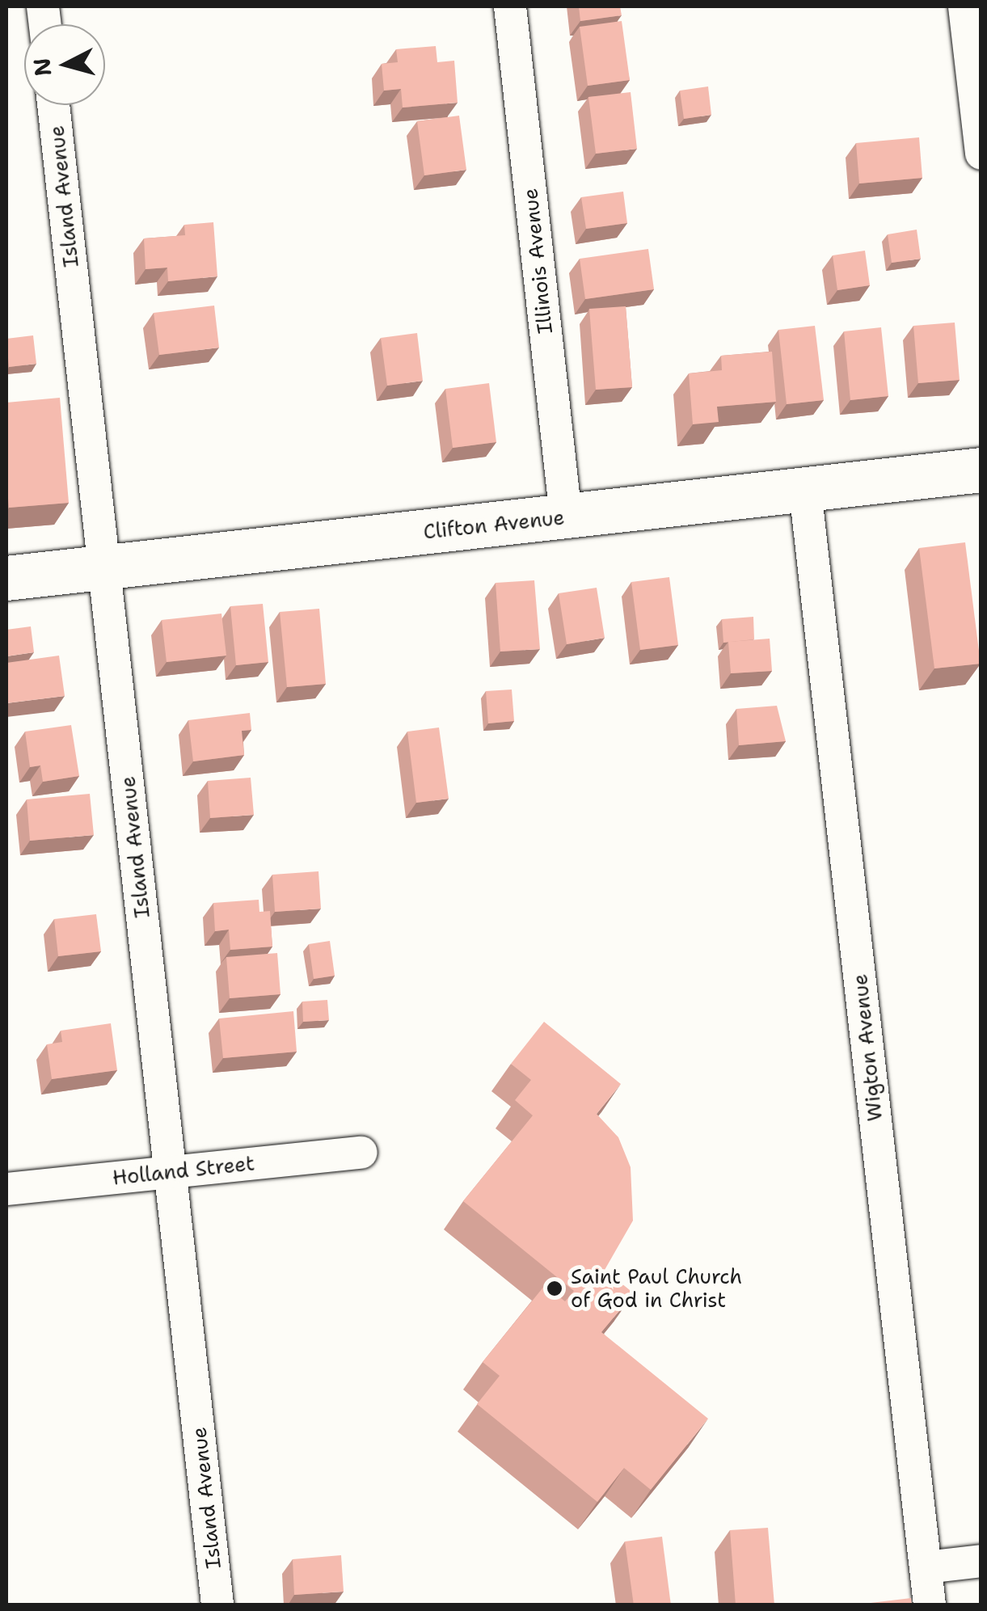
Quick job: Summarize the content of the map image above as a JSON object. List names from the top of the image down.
{
  "streets": {
    "street": [
      "Island Avenue",
      "Illinois Avenue",
      "Clifton Avenue",
      "Wigton Avenue",
      "Holland Street"
    ]
  },
  "crossings": [
    ["Island Avenue", "Clifton Avenue"],
    ["Island Avenue", "Holland Street"],
    ["Illinois Avenue", "Clifton Avenue"],
    ["Clifton Avenue", "Wigton Avenue"]
  ],
  "places": ["Saint Paul Church of God in Christ"],
  "north": "left"
}
